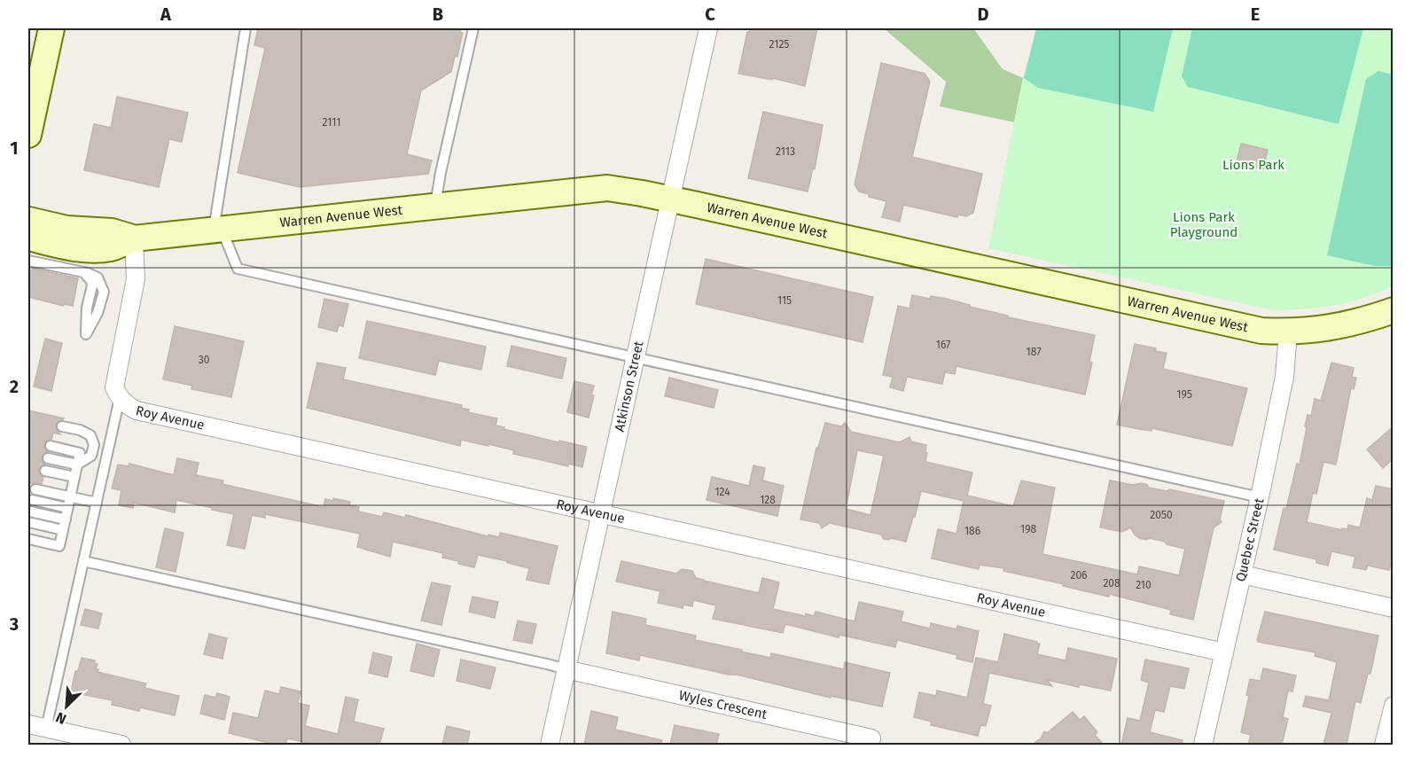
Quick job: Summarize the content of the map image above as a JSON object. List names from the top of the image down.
{
  "streets": {
    "street": [
      "Warren Avenue West",
      "Atkinson Street",
      "Roy Avenue",
      "Quebec Street",
      "Wyles Crescent"
    ]
  },
  "crossings": [
    ["Warren Avenue West", "Atkinson Street"],
    ["Warren Avenue West", "Roy Avenue"],
    ["Warren Avenue West", "Quebec Street"],
    ["Atkinson Street", "Roy Avenue"],
    ["Atkinson Street", "Wyles Crescent"],
    ["Roy Avenue", "Quebec Street"]
  ],
  "parks": ["Lions Park", "Lions Park Playground"],
  "house_numbers": [
    "2125",
    "2111",
    "2113",
    "115",
    "167",
    "187",
    "30",
    "195",
    "124",
    "128",
    "2050",
    "198",
    "186",
    "206",
    "208",
    "210"
  ],
  "north": "bottom left",
  "grid": {
    "columns": [
      "A",
      "B",
      "C",
      "D",
      "E"
    ],
    "rows": ["1", "2", "3"]
  }
}
